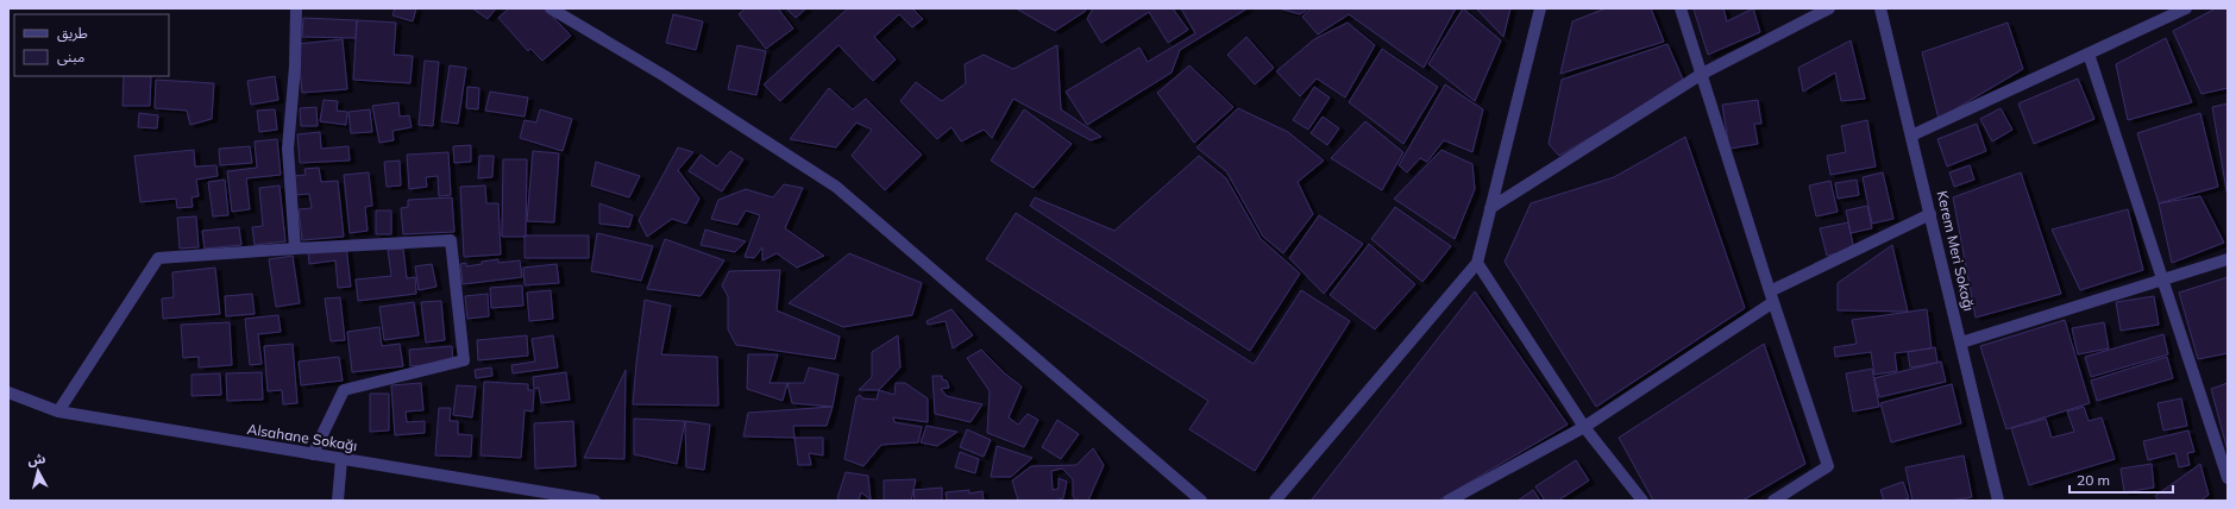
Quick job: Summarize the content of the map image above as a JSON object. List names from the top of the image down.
{
  "streets": {
    "street": ["Kerem Meri Sokağı", "Alsahane Sokağı"]
  },
  "legend": ["طريق", "مبنى"],
  "scale_bar": "20 m",
  "north": "top"
}
